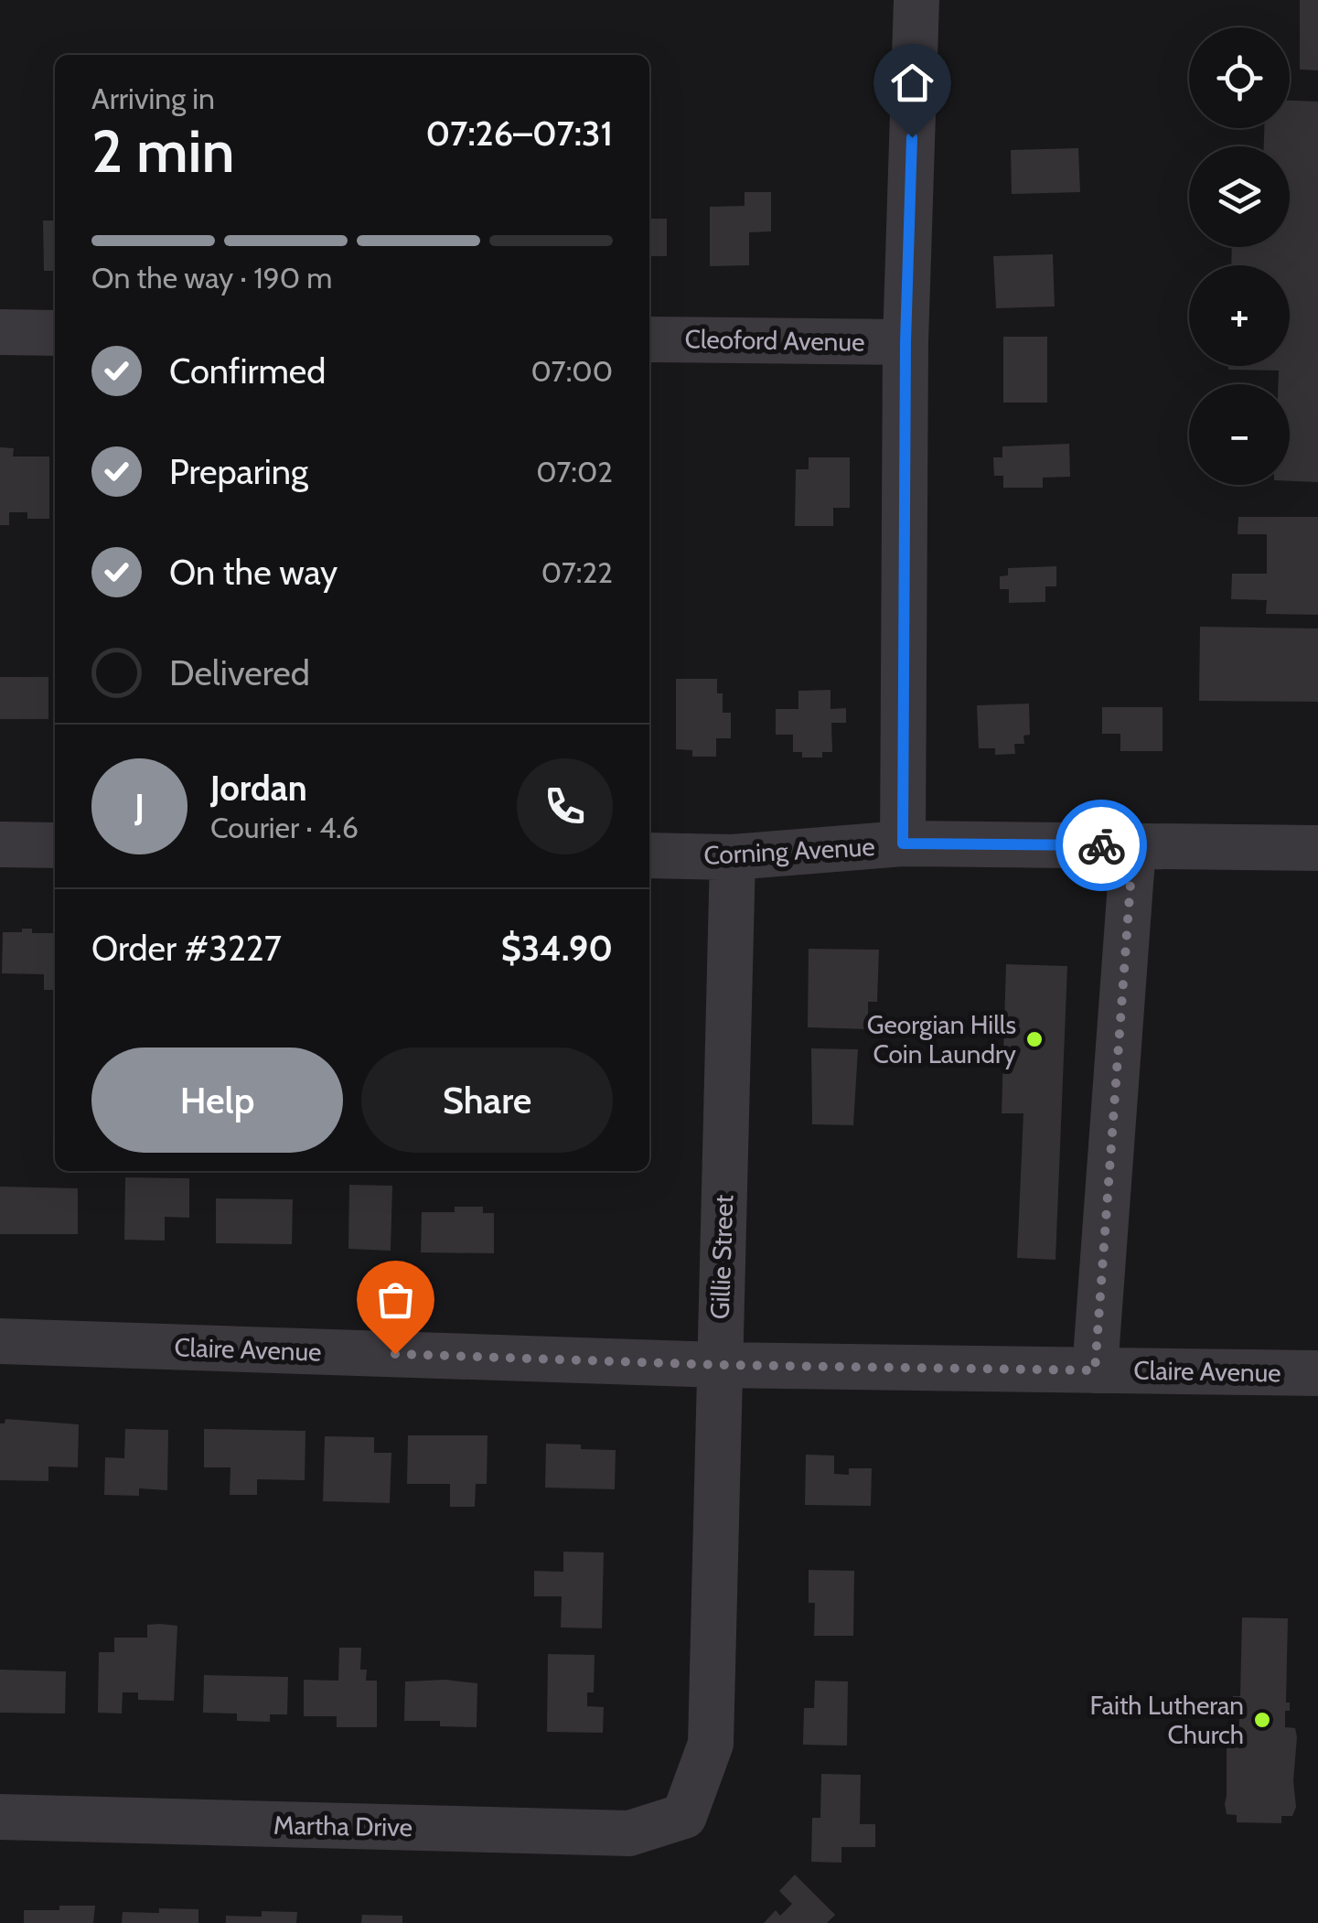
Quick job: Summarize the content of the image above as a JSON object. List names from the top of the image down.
{
  "streets": {
    "street": [
      "Cleoford Avenue",
      "Corning Avenue",
      "Gillie Street",
      "Claire Avenue",
      "Martha Drive"
    ]
  },
  "crossings": [
    ["Corning Avenue", "Gillie Street"],
    ["Gillie Street", "Claire Avenue"],
    ["Gillie Street", "Martha Drive"]
  ],
  "places": ["Georgian Hills Coin Laundry", "Faith Lutheran Church"],
  "page": {
    "map_buttons": ["+", "−"],
    "heading": ["2 min", "Arriving in", "07:26–07:31"],
    "panel": [
      "Jordan",
      "Courier · 4.6",
      "Order #3227",
      "$34.90"
    ],
    "bar": "On the way · 190 m",
    "list": [
      ["Confirmed", "07:00"],
      ["Preparing", "07:02"],
      ["On the way", "07:22"],
      "Delivered"
    ],
    "round": "J",
    "buttons": ["Help", "Share"]
  }
}
